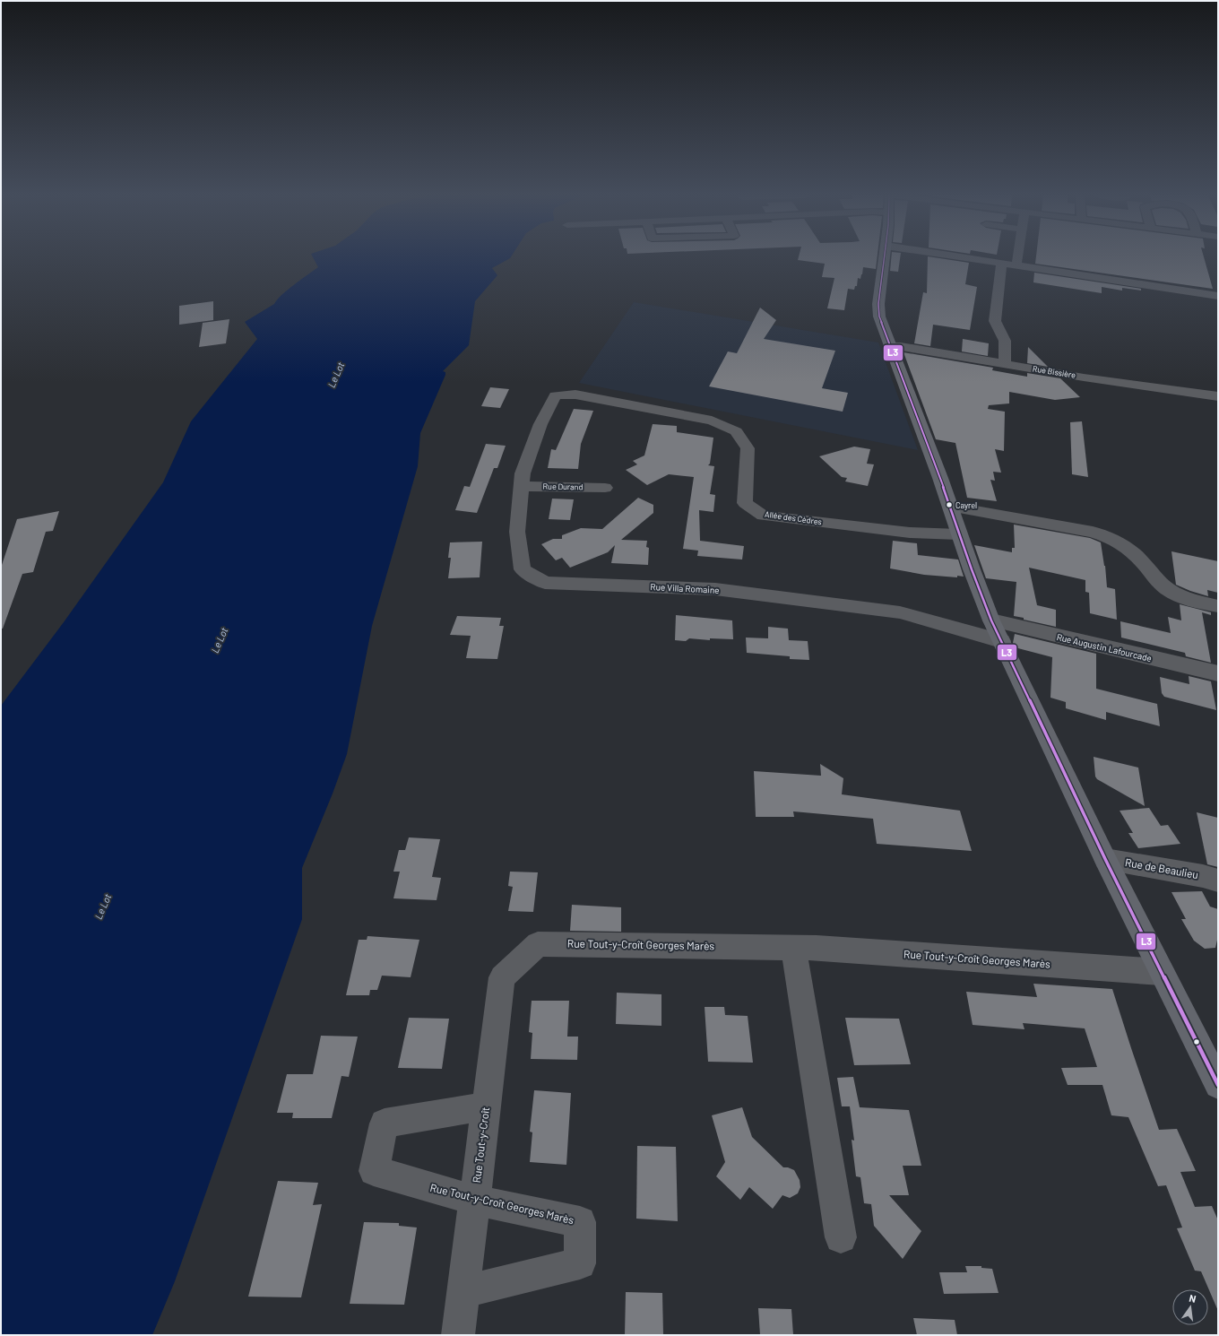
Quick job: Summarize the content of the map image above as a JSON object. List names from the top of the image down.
{
  "streets": {
    "street": [
      "Rue Bissière",
      "Rue Durand",
      "Allée des Cèdres",
      "Rue Villa Romaine",
      "Rue Augustin Lafourcade",
      "Rue de Beaulieu",
      "Rue Tout-y-Croît Georges Marès",
      "Rue Tout-y-Croît"
    ]
  },
  "crossings": [
    ["Rue Durand", "Rue Villa Romaine"],
    ["Allée des Cèdres", "Rue Villa Romaine"],
    ["Rue Tout-y-Croît Georges Marès", "Rue Tout-y-Croît"]
  ],
  "water": ["Le Lot"],
  "places": ["Cayrel"],
  "lines": ["transit line L3"],
  "north": "top"
}
